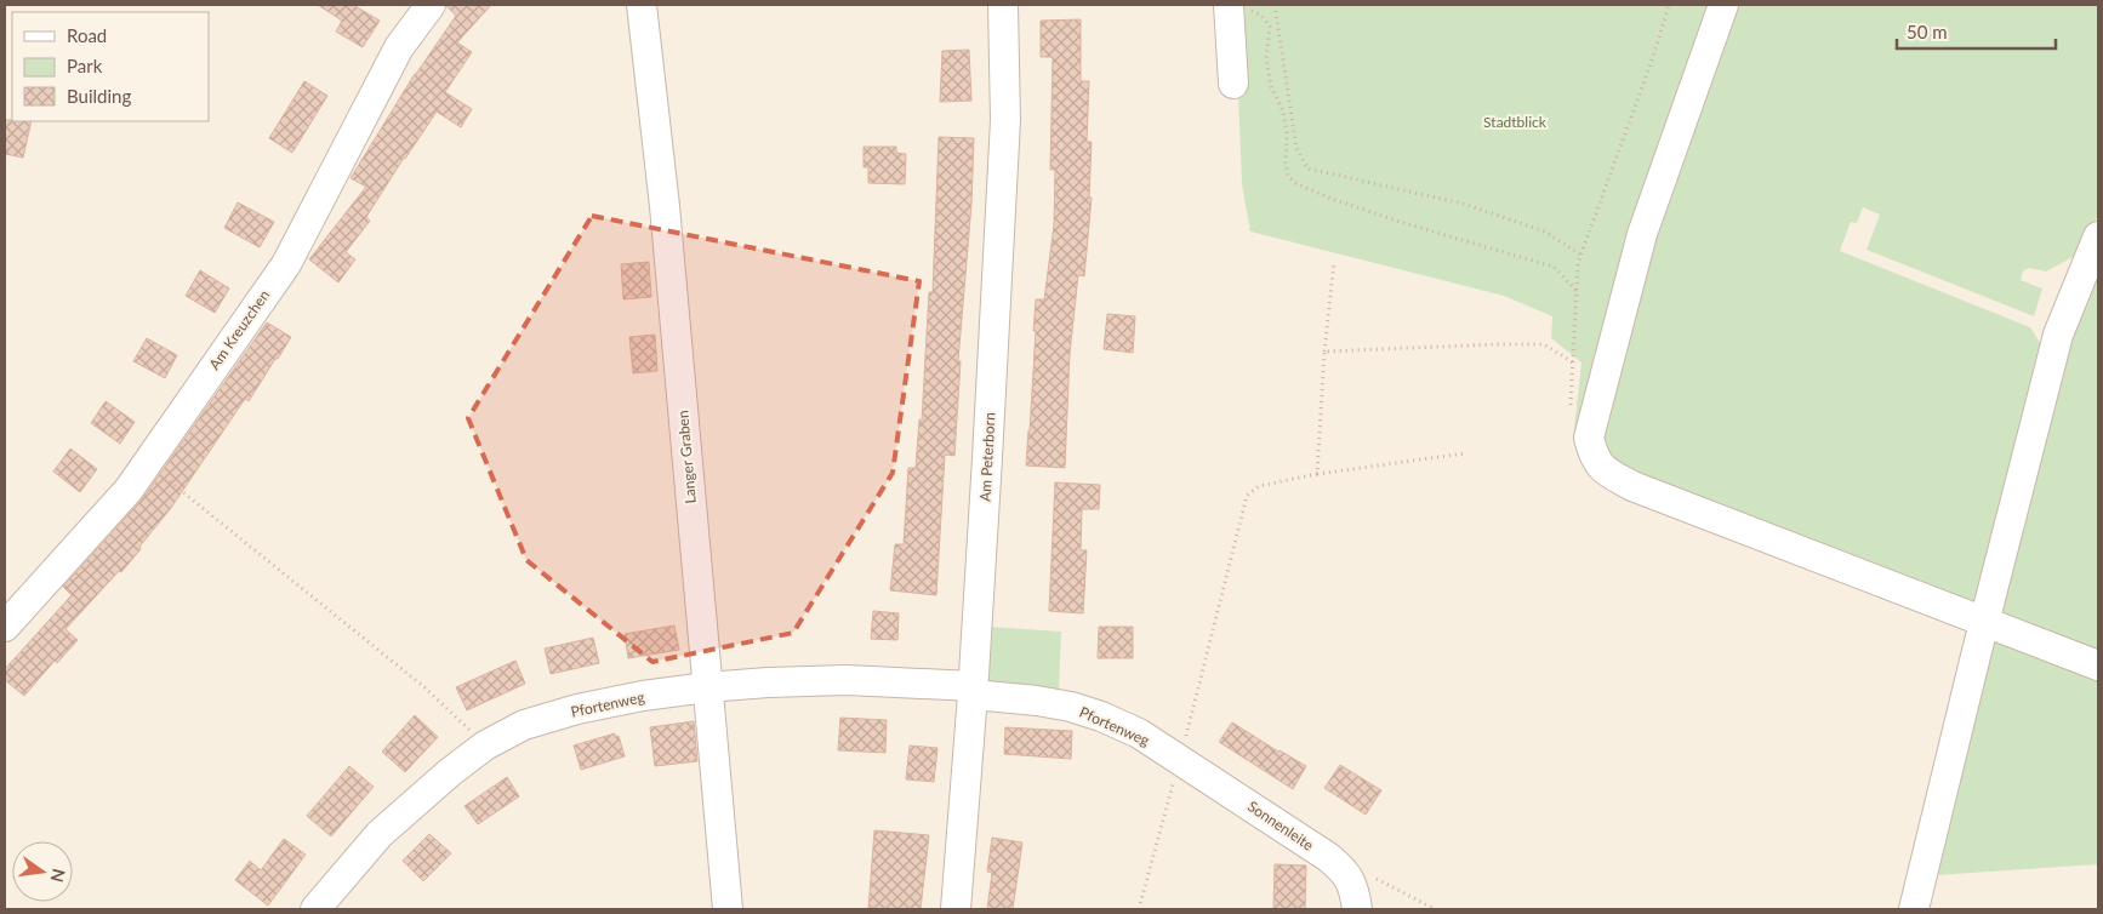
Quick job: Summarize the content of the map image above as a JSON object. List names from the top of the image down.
{
  "streets": {
    "street": [
      "Am Kreuzchen",
      "Langer Graben",
      "Am Peterborn",
      "Pfortenweg",
      "Sonnenleite"
    ]
  },
  "crossings": [
    ["Langer Graben", "Pfortenweg"],
    ["Am Peterborn", "Pfortenweg"],
    ["Pfortenweg", "Sonnenleite"]
  ],
  "parks": ["Stadtblick"],
  "legend": ["Road", "Park", "Building"],
  "scale_bar": "50 m",
  "north": "right"
}
